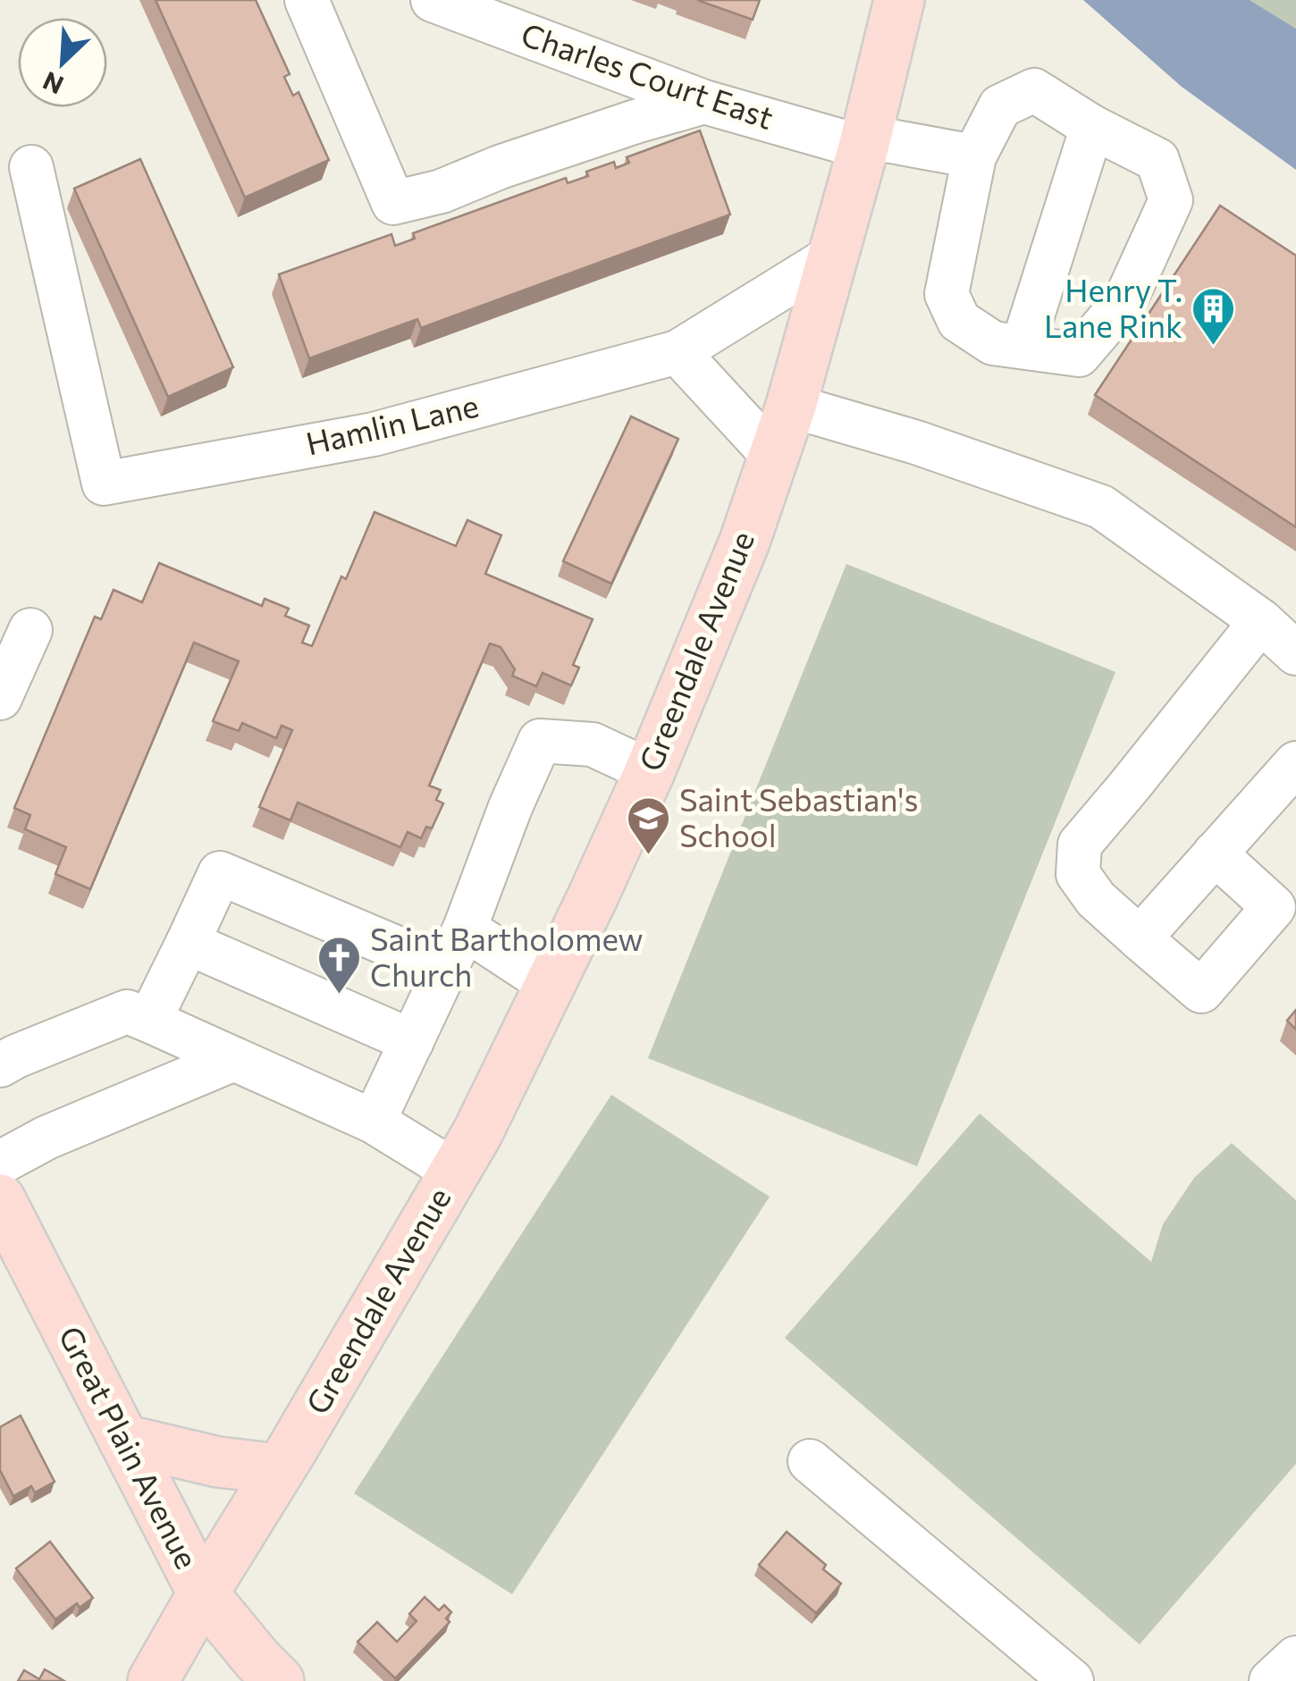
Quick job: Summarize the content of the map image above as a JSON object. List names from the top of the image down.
{
  "streets": {
    "main road": ["Greendale Avenue", "Great Plain Avenue"],
    "street": ["Charles Court East", "Hamlin Lane"]
  },
  "crossings": [
    ["Charles Court East", "Greendale Avenue"],
    ["Hamlin Lane", "Greendale Avenue"],
    ["Greendale Avenue", "Great Plain Avenue"]
  ],
  "places": {
    "building": ["Henry T. Lane Rink"],
    "school or university": ["Saint Sebastian's School"],
    "church": ["Saint Bartholomew Church"]
  },
  "north": "bottom left"
}
